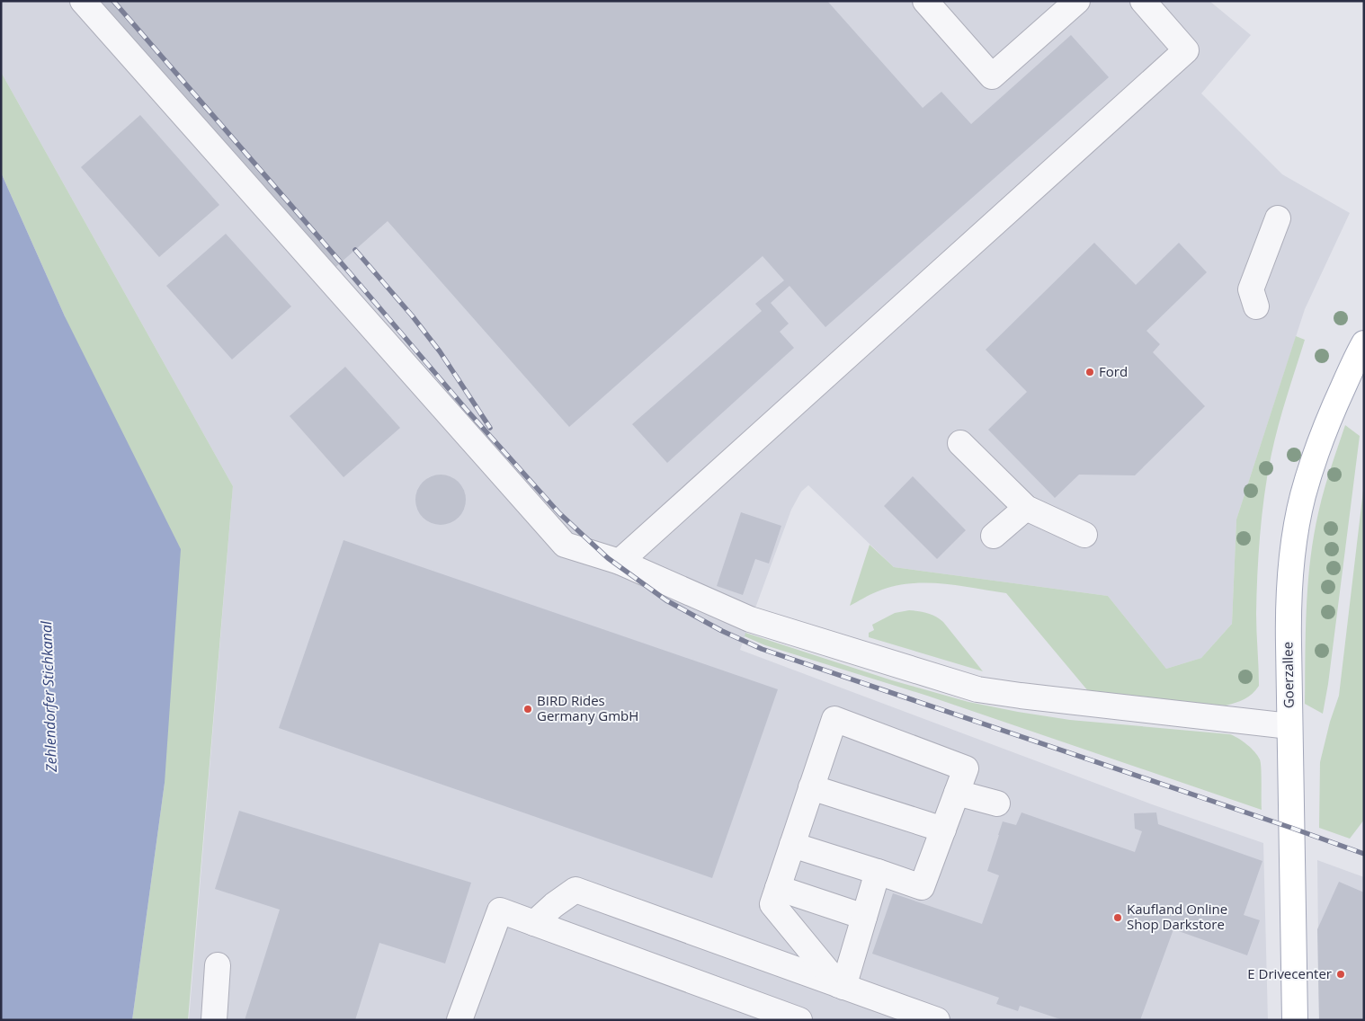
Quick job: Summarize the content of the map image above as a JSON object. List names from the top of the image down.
{
  "streets": {
    "main road": ["Goerzallee"]
  },
  "water": ["Zehlendorfer Stichkanal"],
  "places": [
    "Ford",
    "BIRD Rides Germany GmbH",
    "Kaufland Online Shop Darkstore",
    "E Drivecenter"
  ]
}
